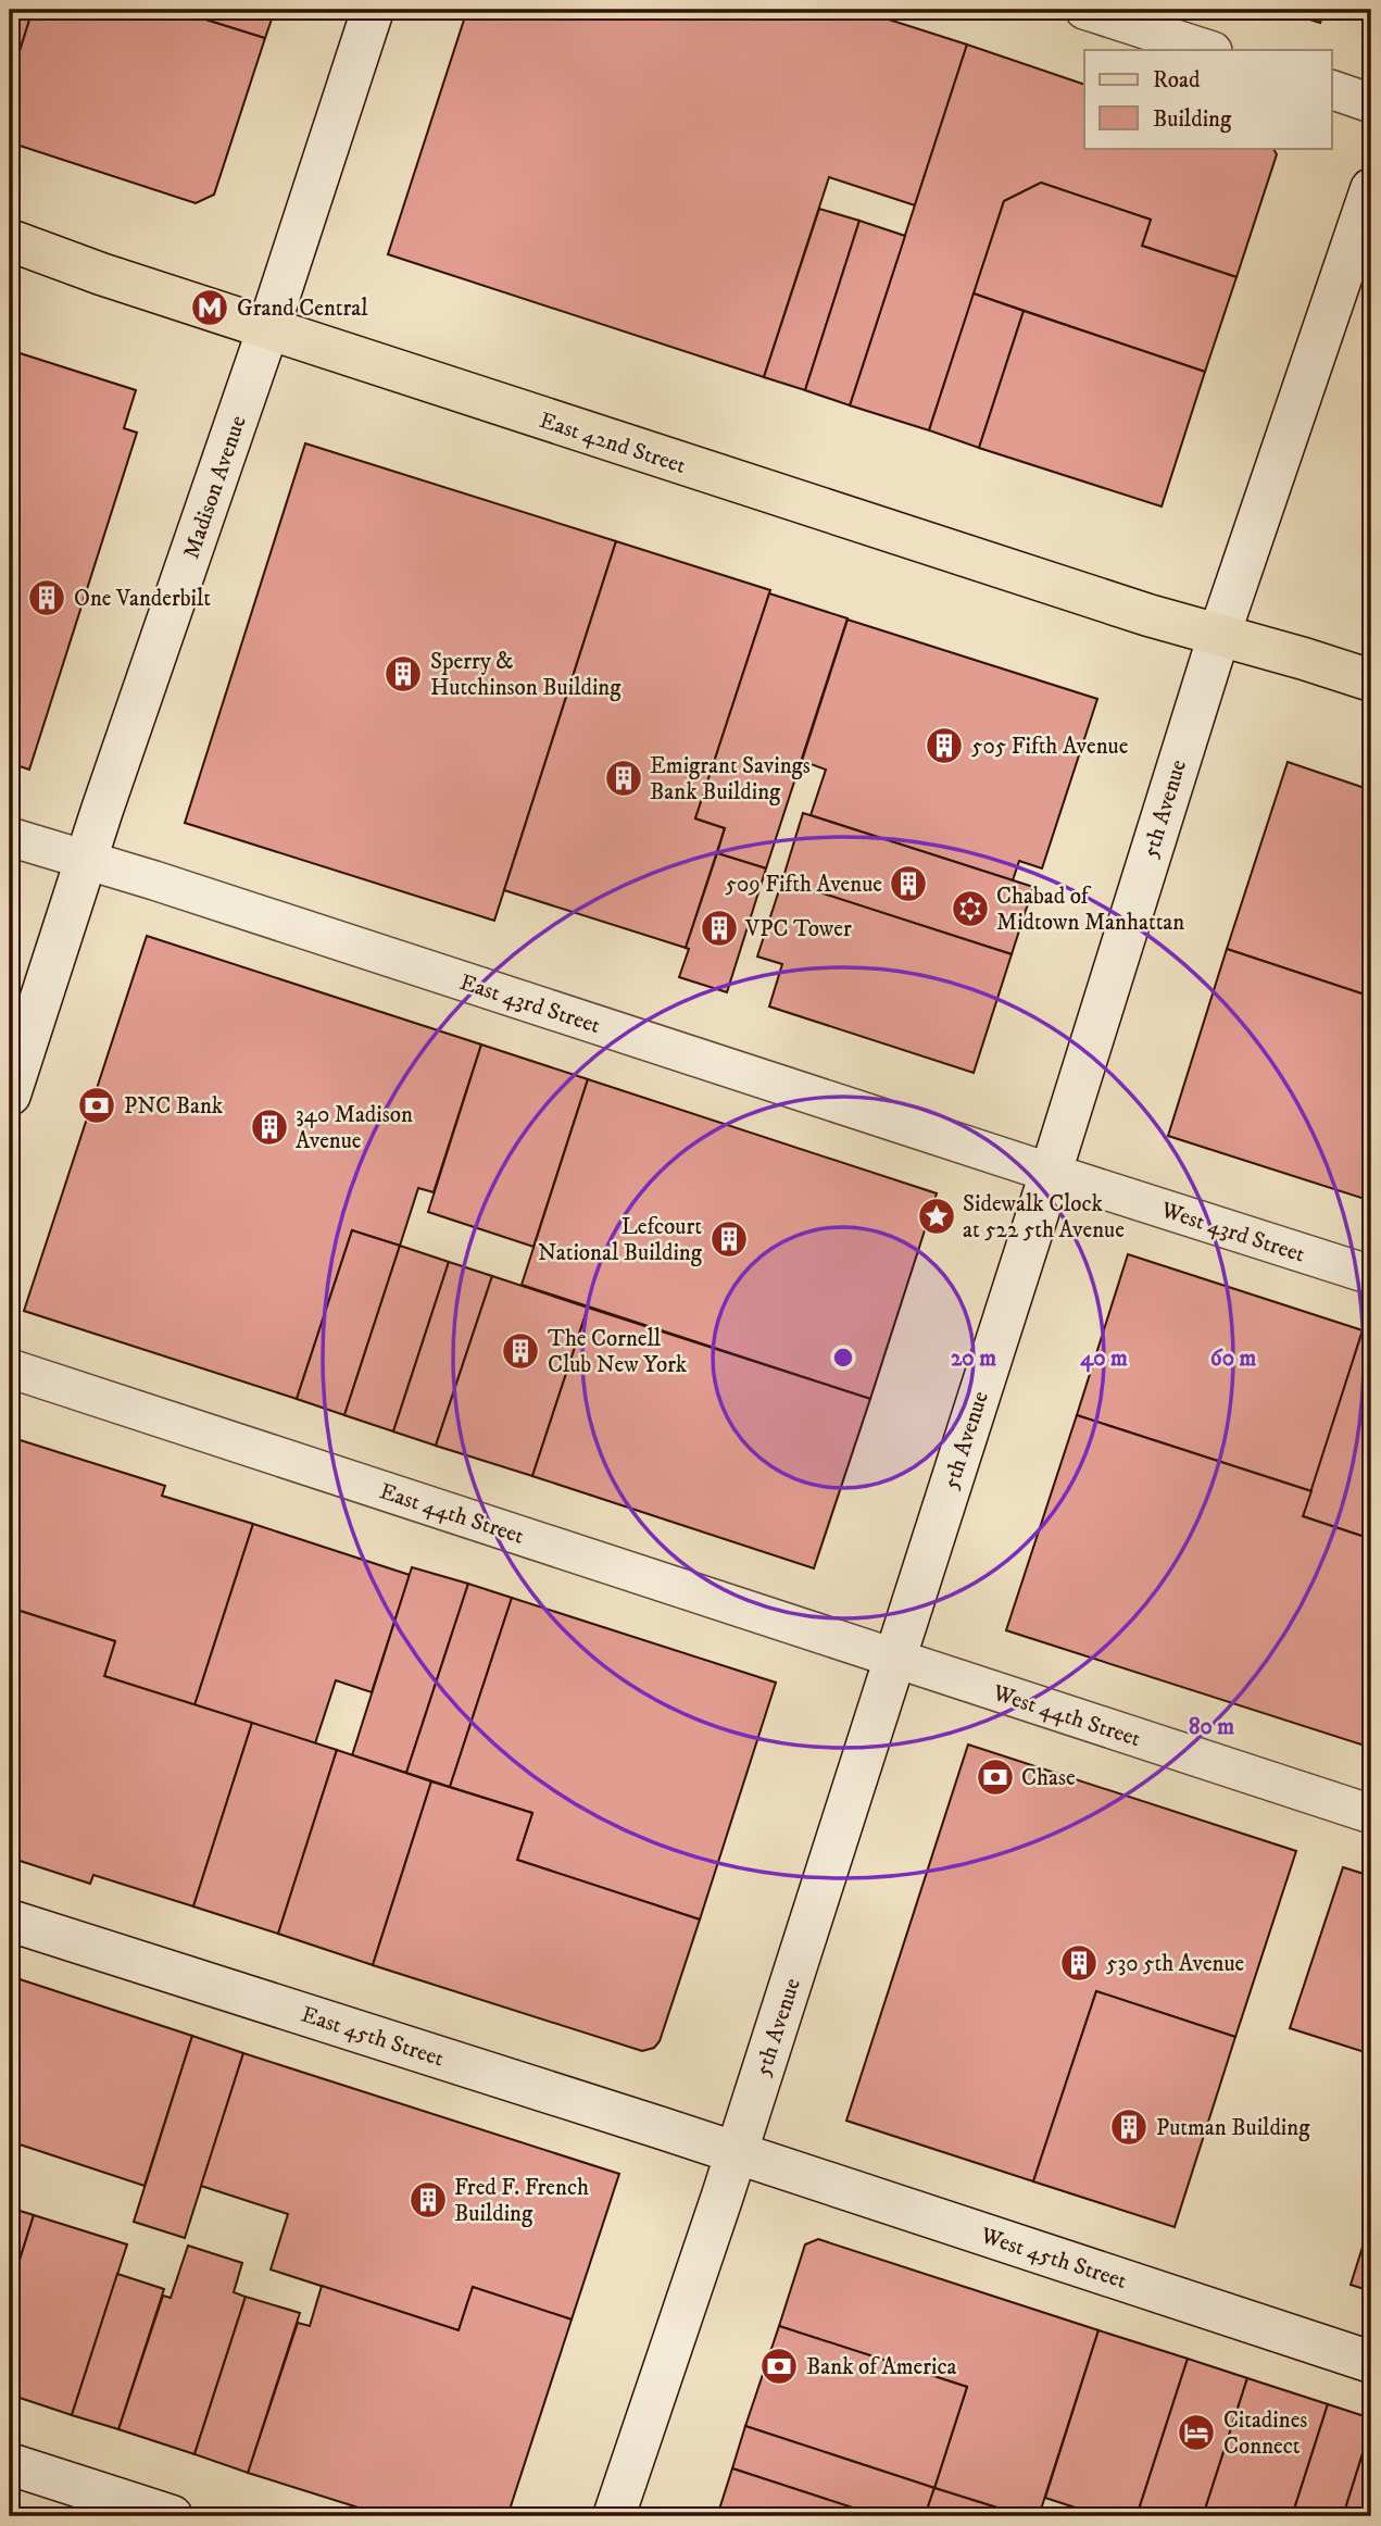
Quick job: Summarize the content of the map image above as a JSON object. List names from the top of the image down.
{
  "streets": {
    "main road": [
      "East 42nd Street",
      "Madison Avenue",
      "5th Avenue",
      "East 45th Street",
      "West 45th Street"
    ],
    "street": [
      "East 43rd Street",
      "West 43rd Street",
      "East 44th Street",
      "West 44th Street"
    ]
  },
  "crossings": [
    ["East 42nd Street", "Madison Avenue"],
    ["East 42nd Street", "5th Avenue"],
    ["Madison Avenue", "East 43rd Street"],
    ["5th Avenue", "East 43rd Street"],
    ["5th Avenue", "West 43rd Street"],
    ["5th Avenue", "East 44th Street"],
    ["5th Avenue", "West 44th Street"],
    ["5th Avenue", "East 45th Street"],
    ["5th Avenue", "West 45th Street"],
    ["East 43rd Street", "West 43rd Street"],
    ["East 44th Street", "West 44th Street"],
    ["East 45th Street", "West 45th Street"]
  ],
  "places": {
    "metro station": ["Grand Central"],
    "building": [
      "One Vanderbilt",
      "Sperry & Hutchinson Building",
      "505 Fifth Avenue",
      "Emigrant Savings Bank Building",
      "509 Fifth Avenue",
      "VPC Tower",
      "340 Madison Avenue",
      "Lefcourt National Building",
      "The Cornell Club New York",
      "530 5th Avenue",
      "Putman Building",
      "Fred F. French Building"
    ],
    "synagogue": ["Chabad of Midtown Manhattan"],
    "bank": ["PNC Bank", "Chase", "Bank of America"],
    "place": ["Sidewalk Clock at 522 5th Avenue"],
    "hotel": ["Citadines Connect"]
  },
  "legend": ["Road", "Building"],
  "rings": [
    "20 m",
    "40 m",
    "60 m",
    "80 m"
  ]
}
